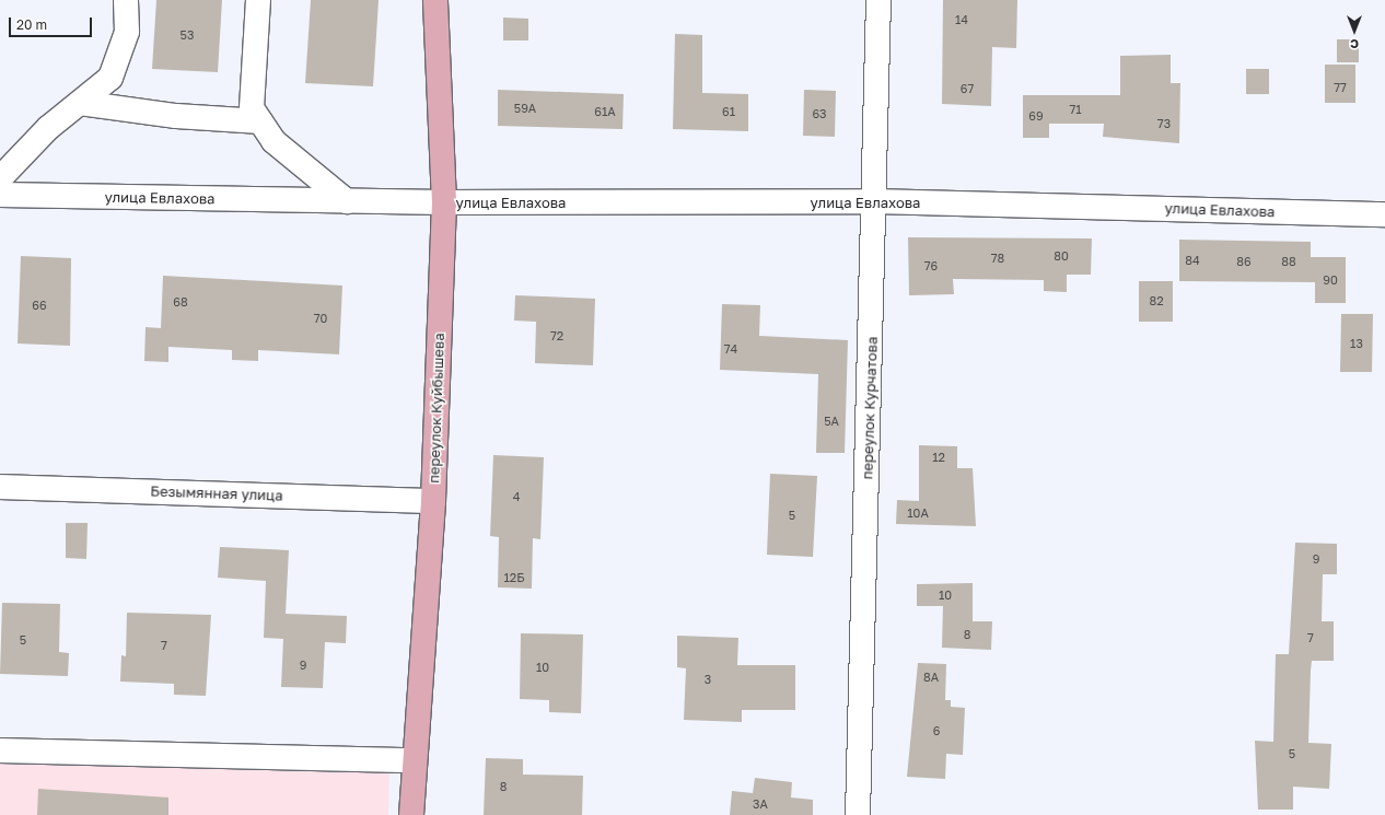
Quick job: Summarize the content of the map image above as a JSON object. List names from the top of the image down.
{
  "streets": {
    "main road": ["переулок Куйбышева"],
    "street": ["улица Евлахова", "переулок Курчатова", "Безымянная улица"]
  },
  "crossings": [
    ["улица Евлахова", "переулок Куйбышева"],
    ["улица Евлахова", "переулок Курчатова"],
    ["переулок Куйбышева", "Безымянная улица"]
  ],
  "house_numbers": [
    "14",
    "53",
    "77",
    "67",
    "59А",
    "71",
    "61А",
    "61",
    "63",
    "69",
    "73",
    "80",
    "78",
    "84",
    "86",
    "88",
    "76",
    "90",
    "82",
    "68",
    "66",
    "70",
    "72",
    "13",
    "74",
    "5А",
    "12",
    "4",
    "10А",
    "5",
    "9",
    "12Б",
    "10",
    "8",
    "7",
    "5",
    "7",
    "9",
    "10",
    "8А",
    "3",
    "6",
    "5",
    "8",
    "3А"
  ],
  "scale_bar": "20 m",
  "north": "bottom"
}
